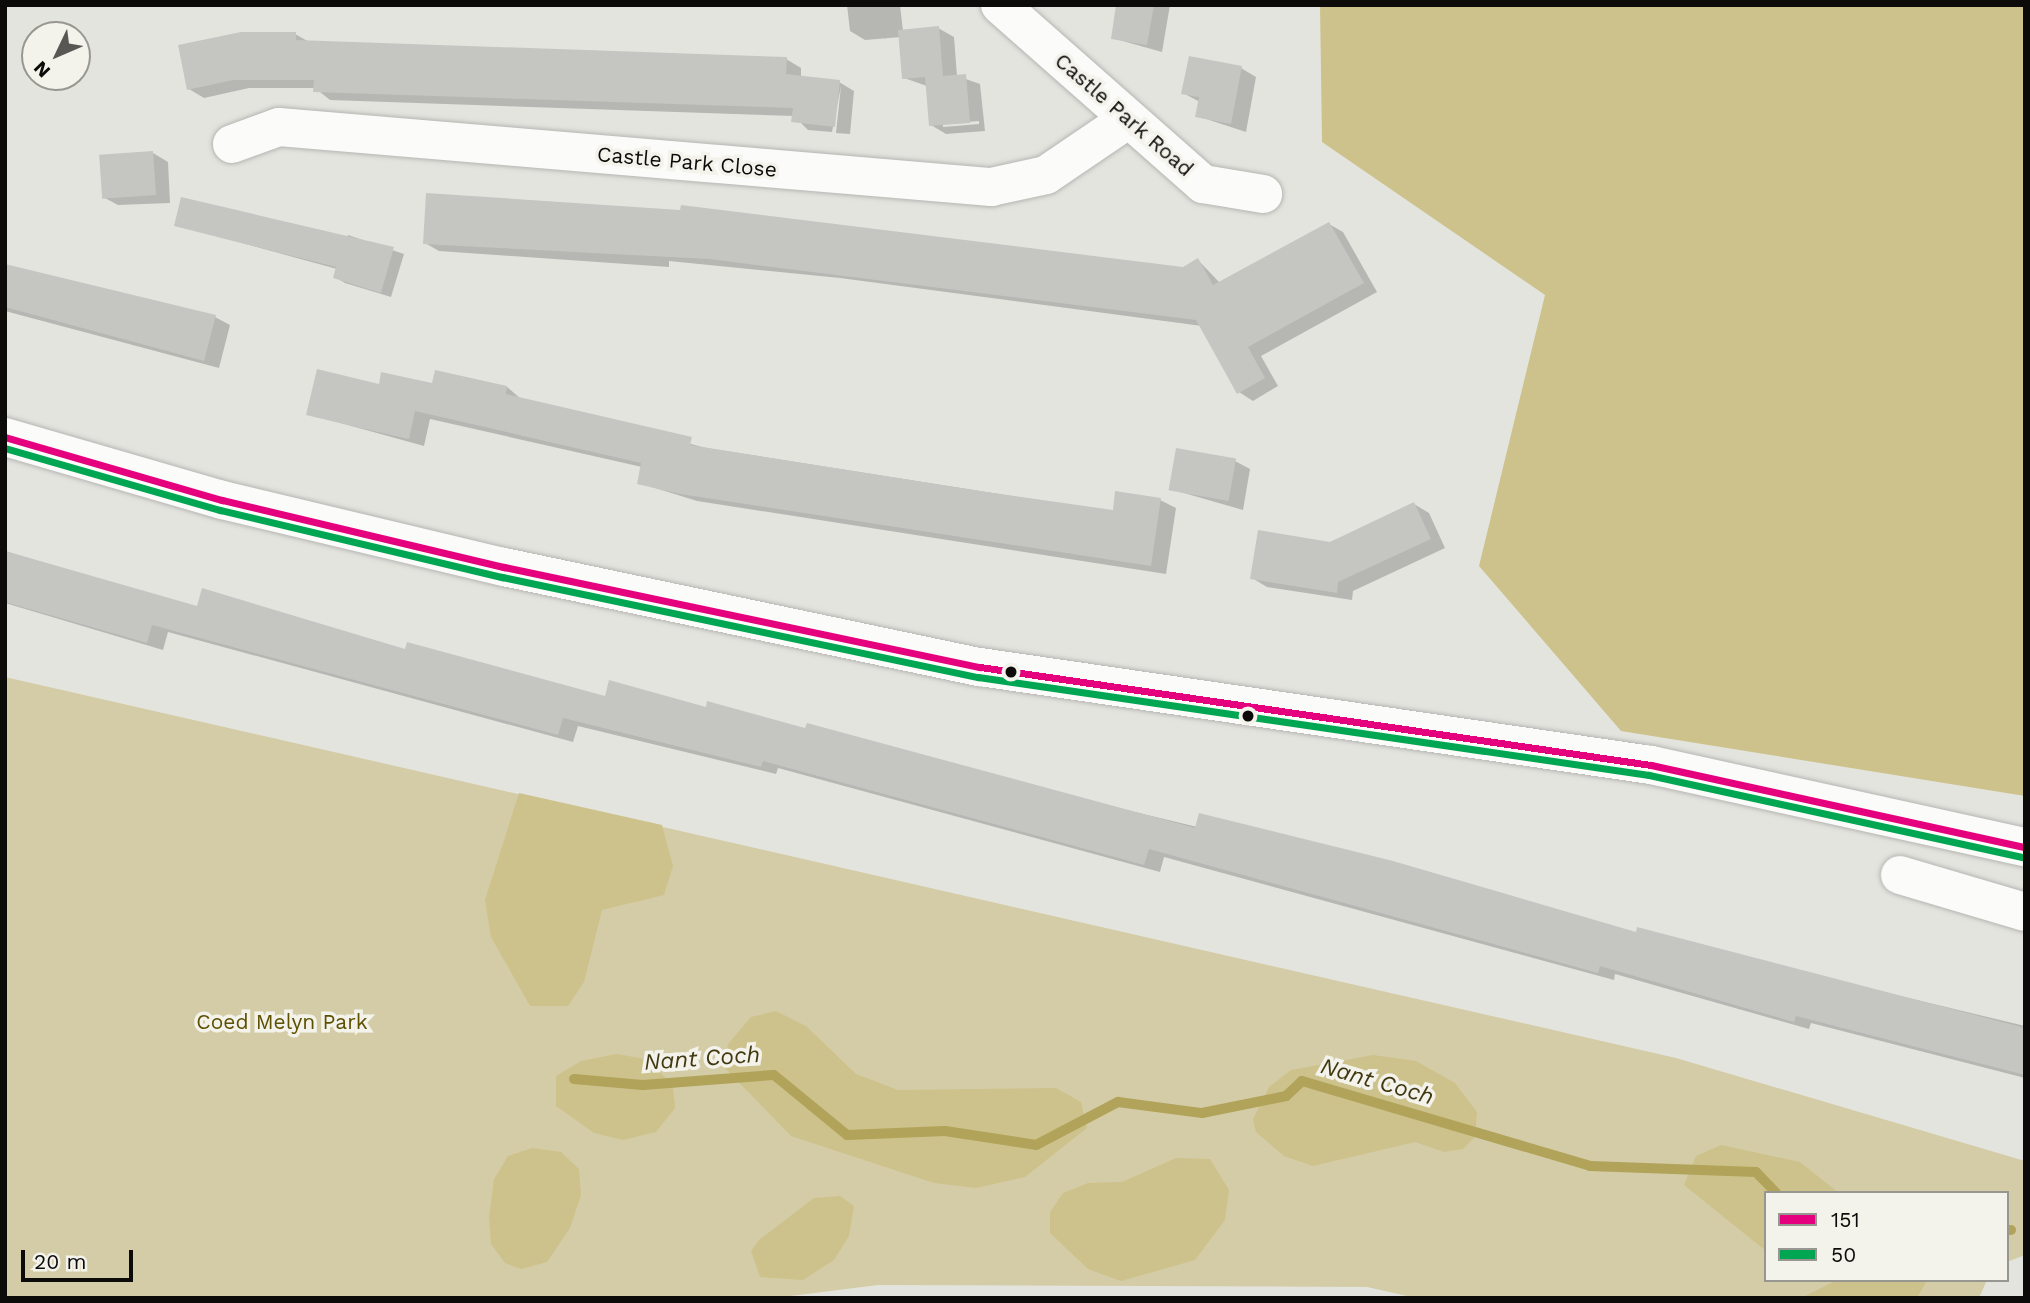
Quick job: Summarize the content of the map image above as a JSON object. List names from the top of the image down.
{
  "streets": {
    "street": ["Castle Park Road", "Castle Park Close"]
  },
  "crossings": [
    ["Castle Park Road", "Castle Park Close"]
  ],
  "water": ["Nant Coch"],
  "parks": ["Coed Melyn Park"],
  "lines": ["transit line 151", "transit line 50"],
  "legend": ["151", "50"],
  "scale_bar": "20 m",
  "north": "bottom left"
}
